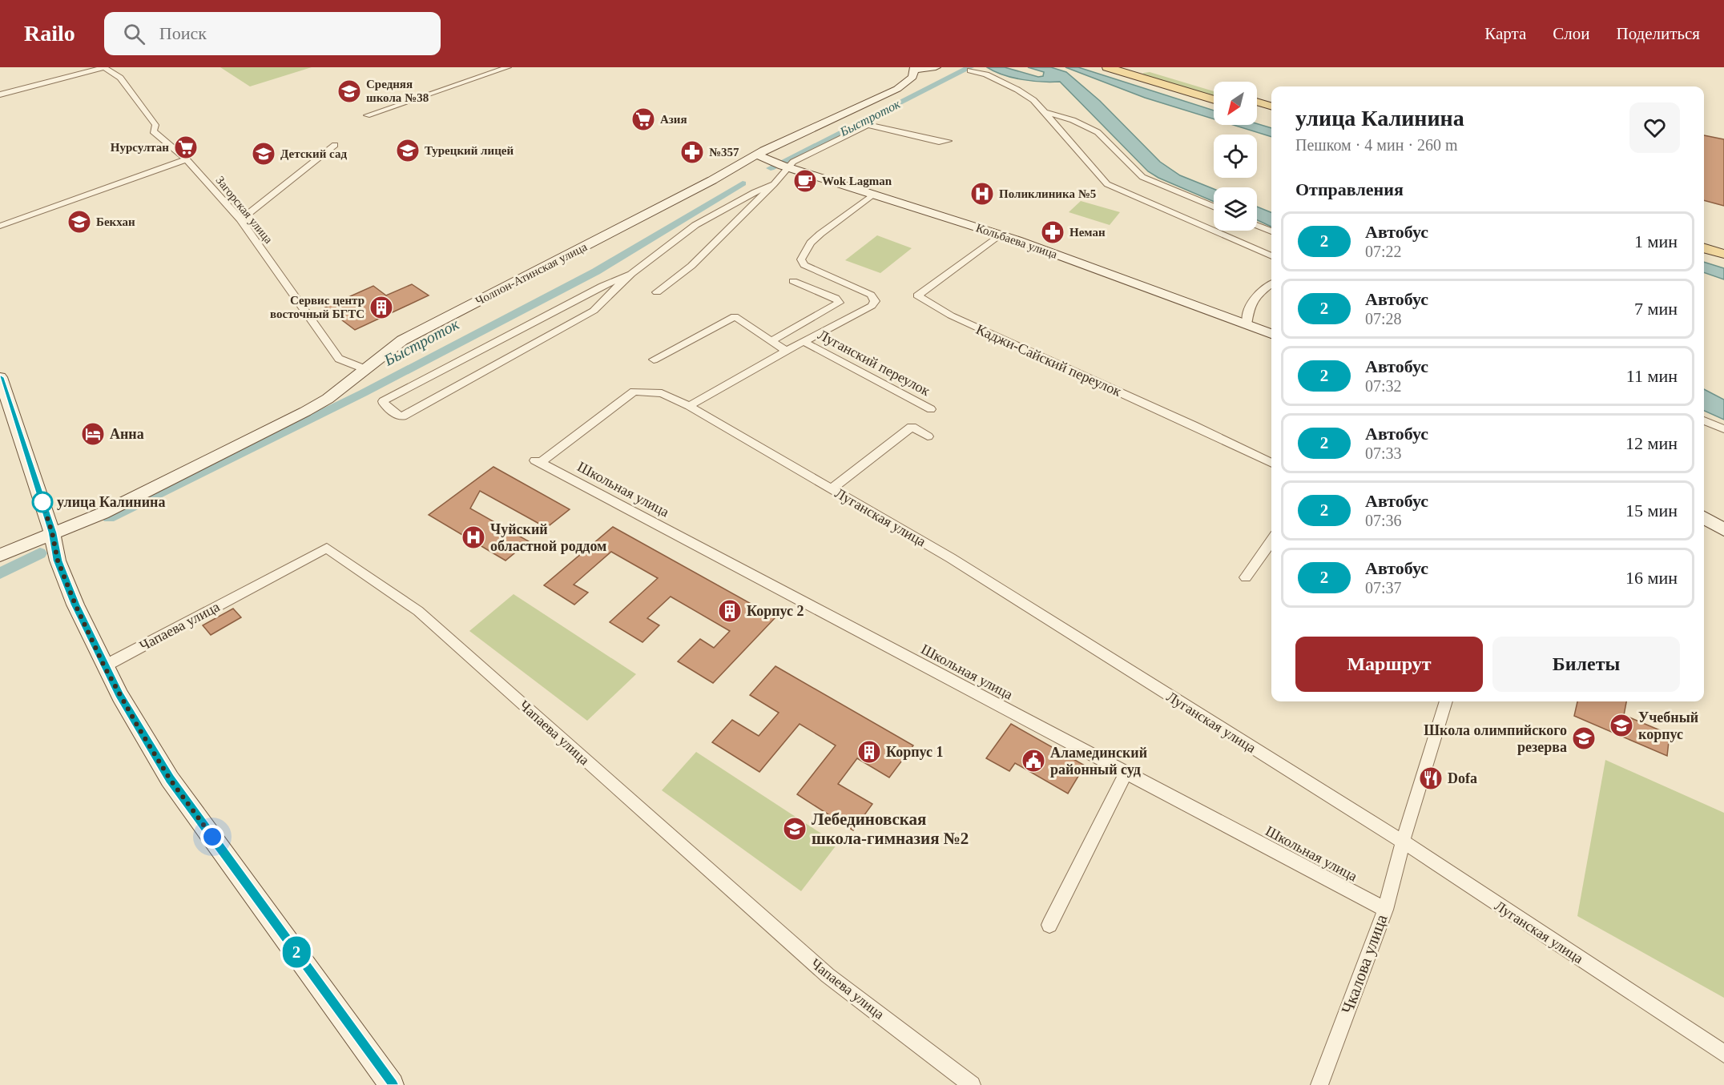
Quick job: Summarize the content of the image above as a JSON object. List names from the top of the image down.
{
  "streets": {
    "main road": ["Кольбаева улица", "Чолпон-Атинская улица"],
    "street": [
      "Загорская улица",
      "Каджи-Сайский переулок",
      "Луганский переулок",
      "Школьная улица",
      "Луганская улица",
      "Чапаева улица",
      "Чкалова улица"
    ]
  },
  "crossings": [
    ["Загорская улица", "Чолпон-Атинская улица"],
    ["Кольбаева улица", "Чолпон-Атинская улица"],
    ["Кольбаева улица", "Каджи-Сайский переулок"],
    ["Школьная улица", "Луганская улица"],
    ["Школьная улица", "Чкалова улица"],
    ["Луганская улица", "Чкалова улица"]
  ],
  "water": ["Быстроток"],
  "places": {
    "school or university": [
      "Средняя школа №38",
      "Турецкий лицей",
      "Детский сад",
      "Бекхан",
      "Учебный корпус",
      "Школа олимпийского резерва",
      "Лебединовская школа-гимназия №2"
    ],
    "supermarket": ["Азия", "Нурсултан"],
    "pharmacy": ["№357", "Неман"],
    "cafe": ["Wok Lagman"],
    "hospital": ["Поликлиника №5", "Чуйский областной роддом"],
    "building": ["Сервис центр восточный БГТС", "Корпус 2", "Корпус 1"],
    "hotel": ["Анна"],
    "other": ["улица Калинина"],
    "public building": ["Аламединский районный суд"],
    "restaurant": ["Dofa"]
  },
  "lines": ["bus line 2"],
  "north": "bottom left",
  "page": {
    "header": "Railo",
    "search": "Поиск",
    "nav": ["Карта", "Слои", "Поделиться"],
    "on_map": "2",
    "heading": [
      ["улица Калинина", "Пешком · 4 мин · 260 m"],
      "Отправления"
    ],
    "list": [
      {
        "mark": "2",
        "name": "Автобус",
        "note": "07:22",
        "value": "1 мин"
      },
      {
        "mark": "2",
        "name": "Автобус",
        "note": "07:28",
        "value": "7 мин"
      },
      {
        "mark": "2",
        "name": "Автобус",
        "note": "07:32",
        "value": "11 мин"
      },
      {
        "mark": "2",
        "name": "Автобус",
        "note": "07:33",
        "value": "12 мин"
      },
      {
        "mark": "2",
        "name": "Автобус",
        "note": "07:36",
        "value": "15 мин"
      },
      {
        "mark": "2",
        "name": "Автобус",
        "note": "07:37",
        "value": "16 мин"
      }
    ],
    "buttons": ["Маршрут", "Билеты"]
  }
}
